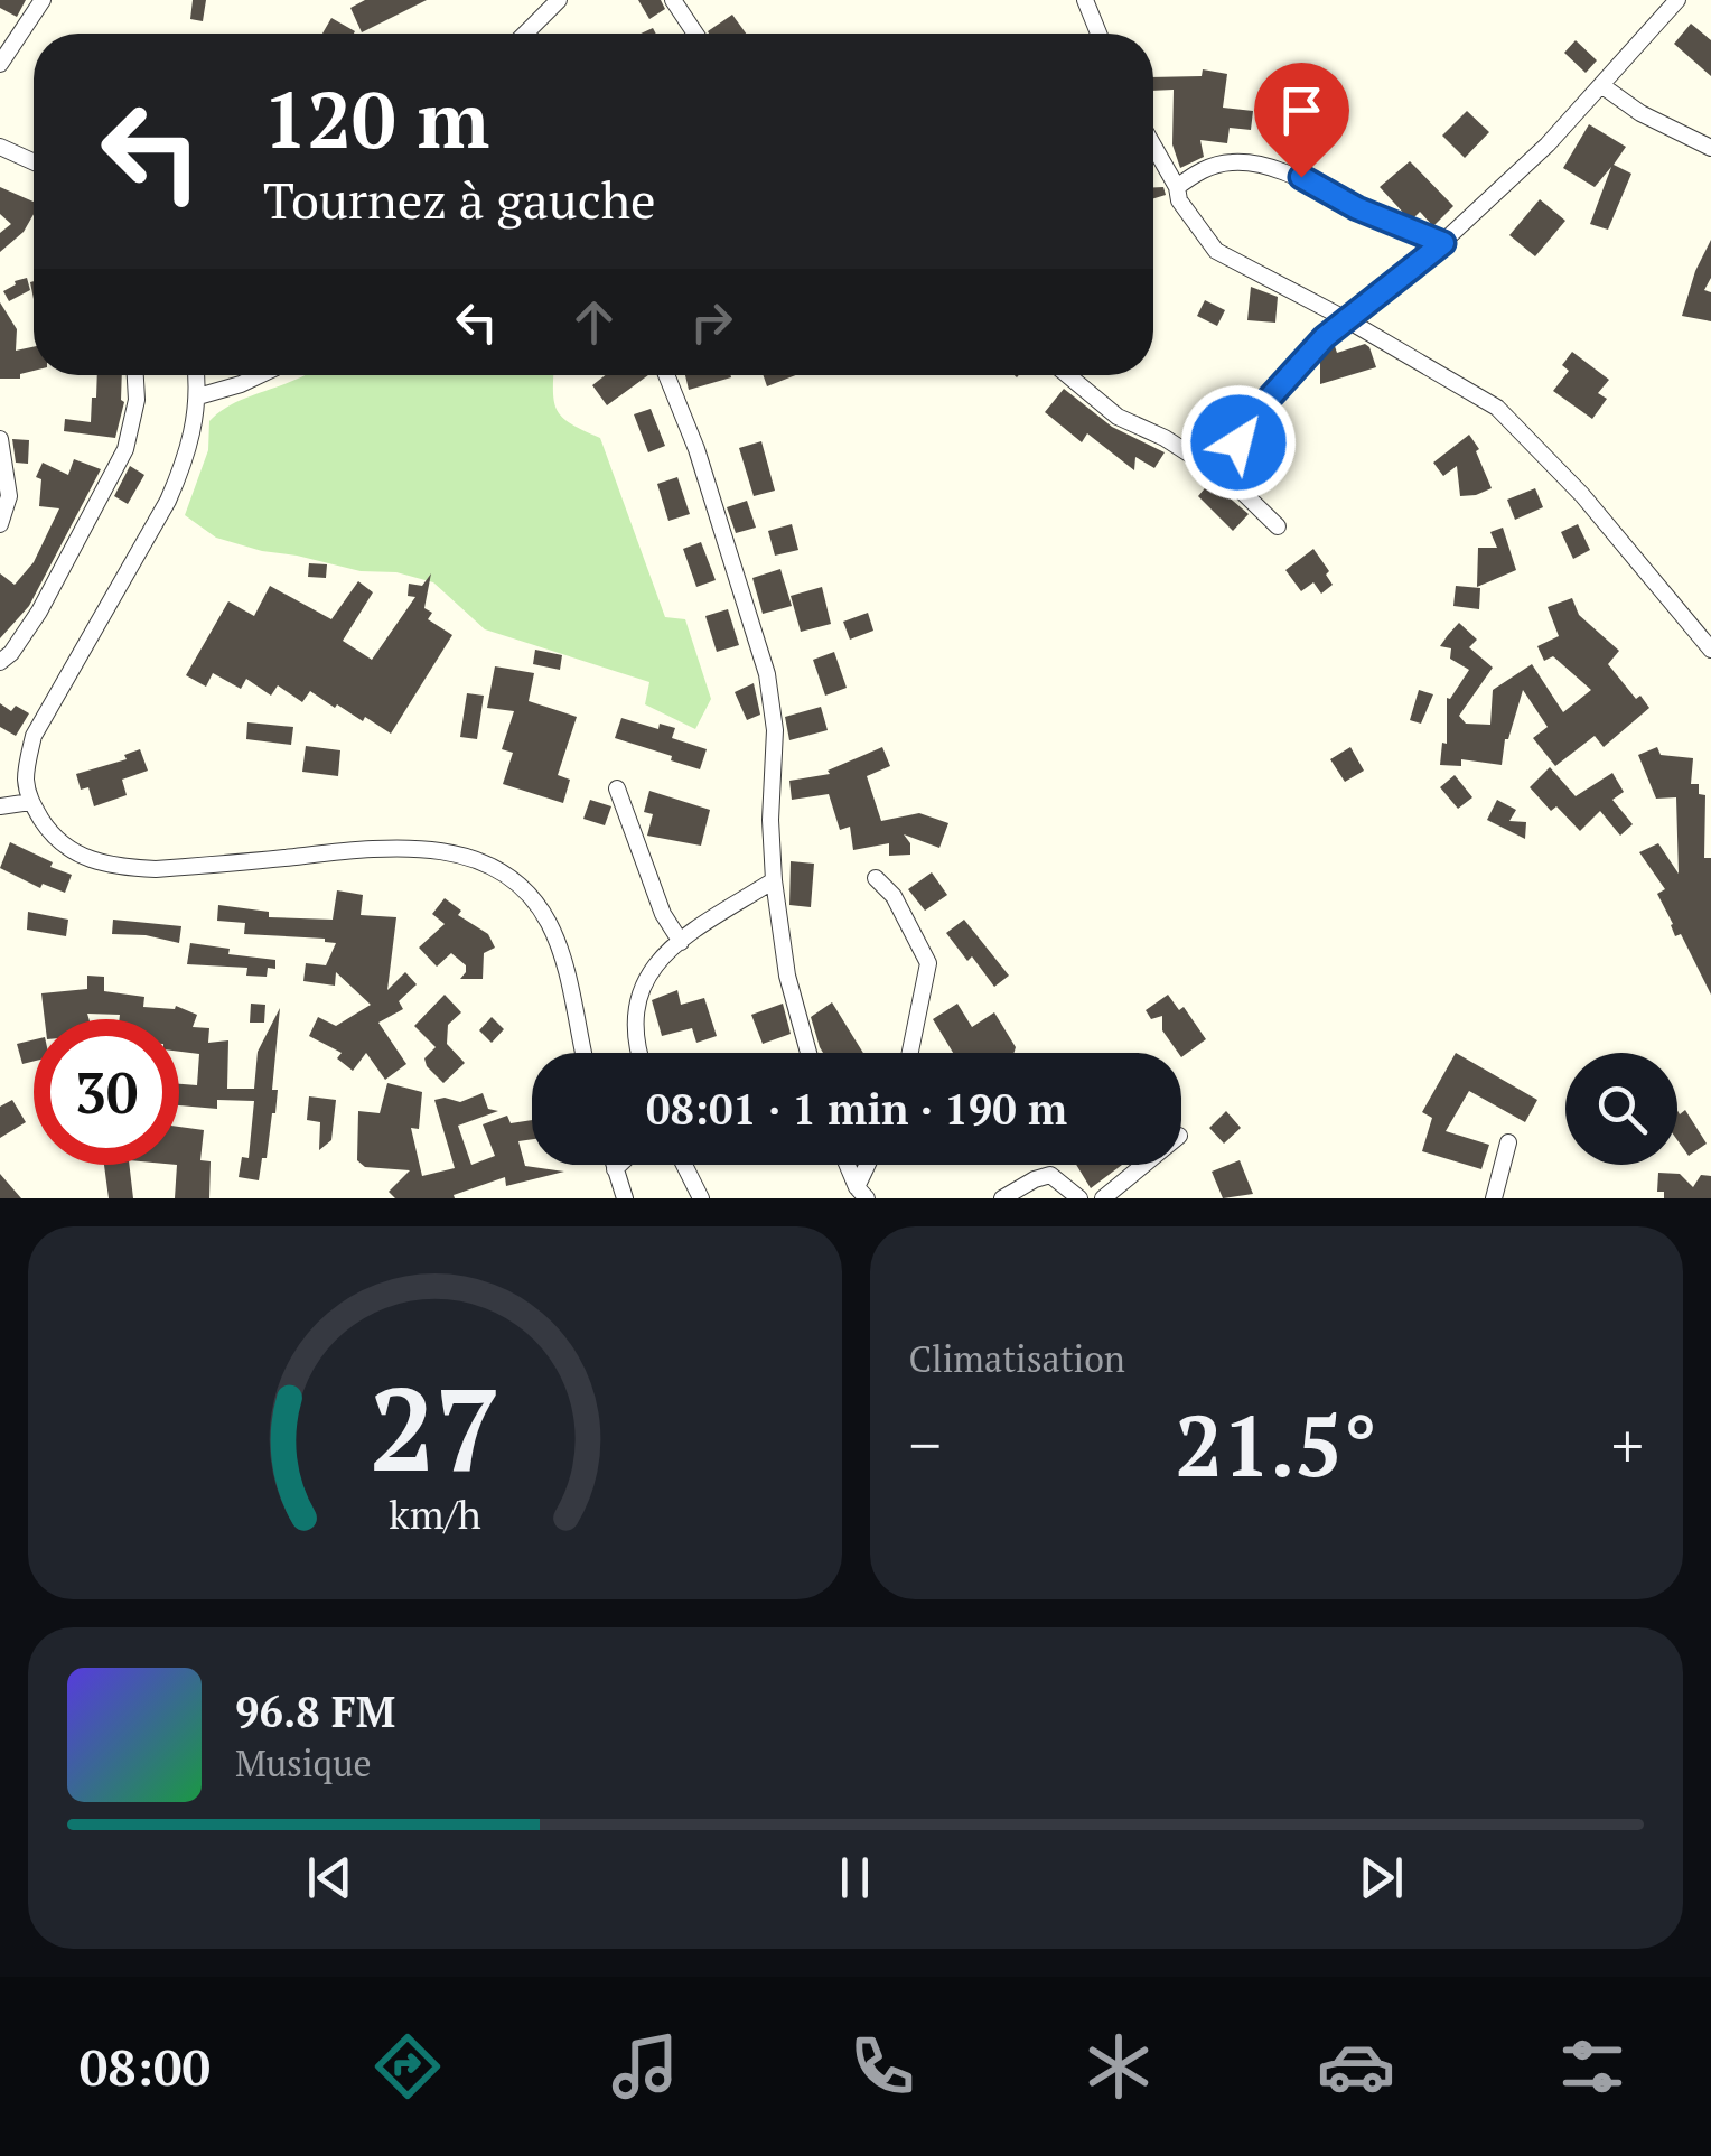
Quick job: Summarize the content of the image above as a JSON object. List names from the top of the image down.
{
  "page": {
    "turn": ["120 m", "Tournez à gauche"],
    "limit": "30",
    "trip": "08:01 · 1 min · 190 m",
    "tile": "Climatisation",
    "heat": ["−", "21.5°", "+"],
    "song": ["96.8 FM", "Musique"],
    "tabs": "08:00",
    "gauge": ["27", "km/h"]
  }
}
